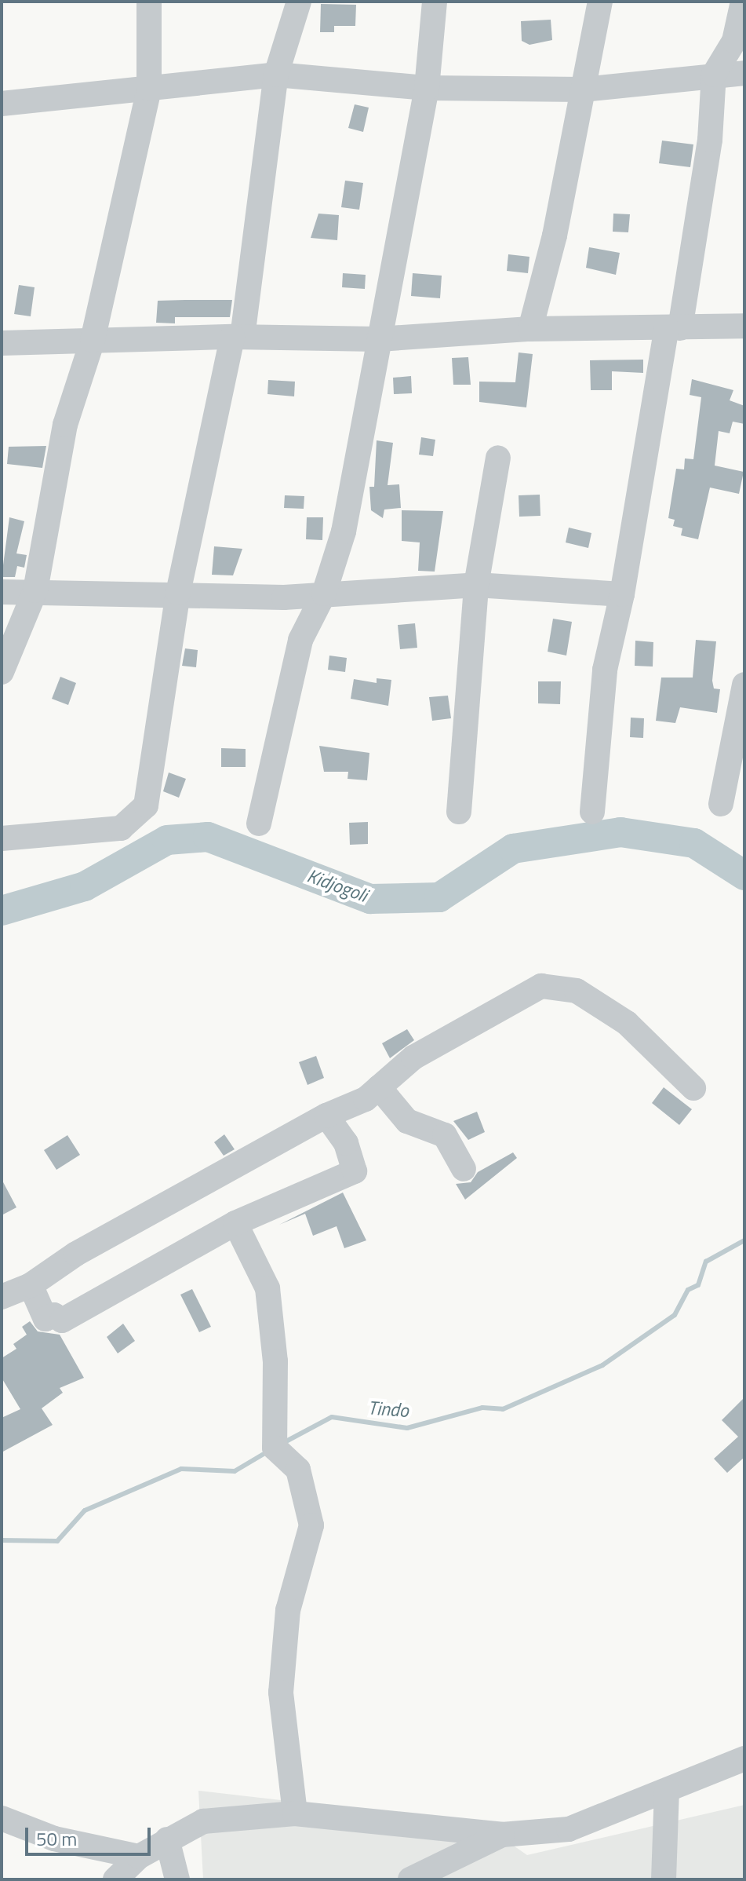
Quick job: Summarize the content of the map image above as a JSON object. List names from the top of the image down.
{
  "water": ["Kidjogoli", "Tindo"],
  "scale_bar": "50 m"
}
